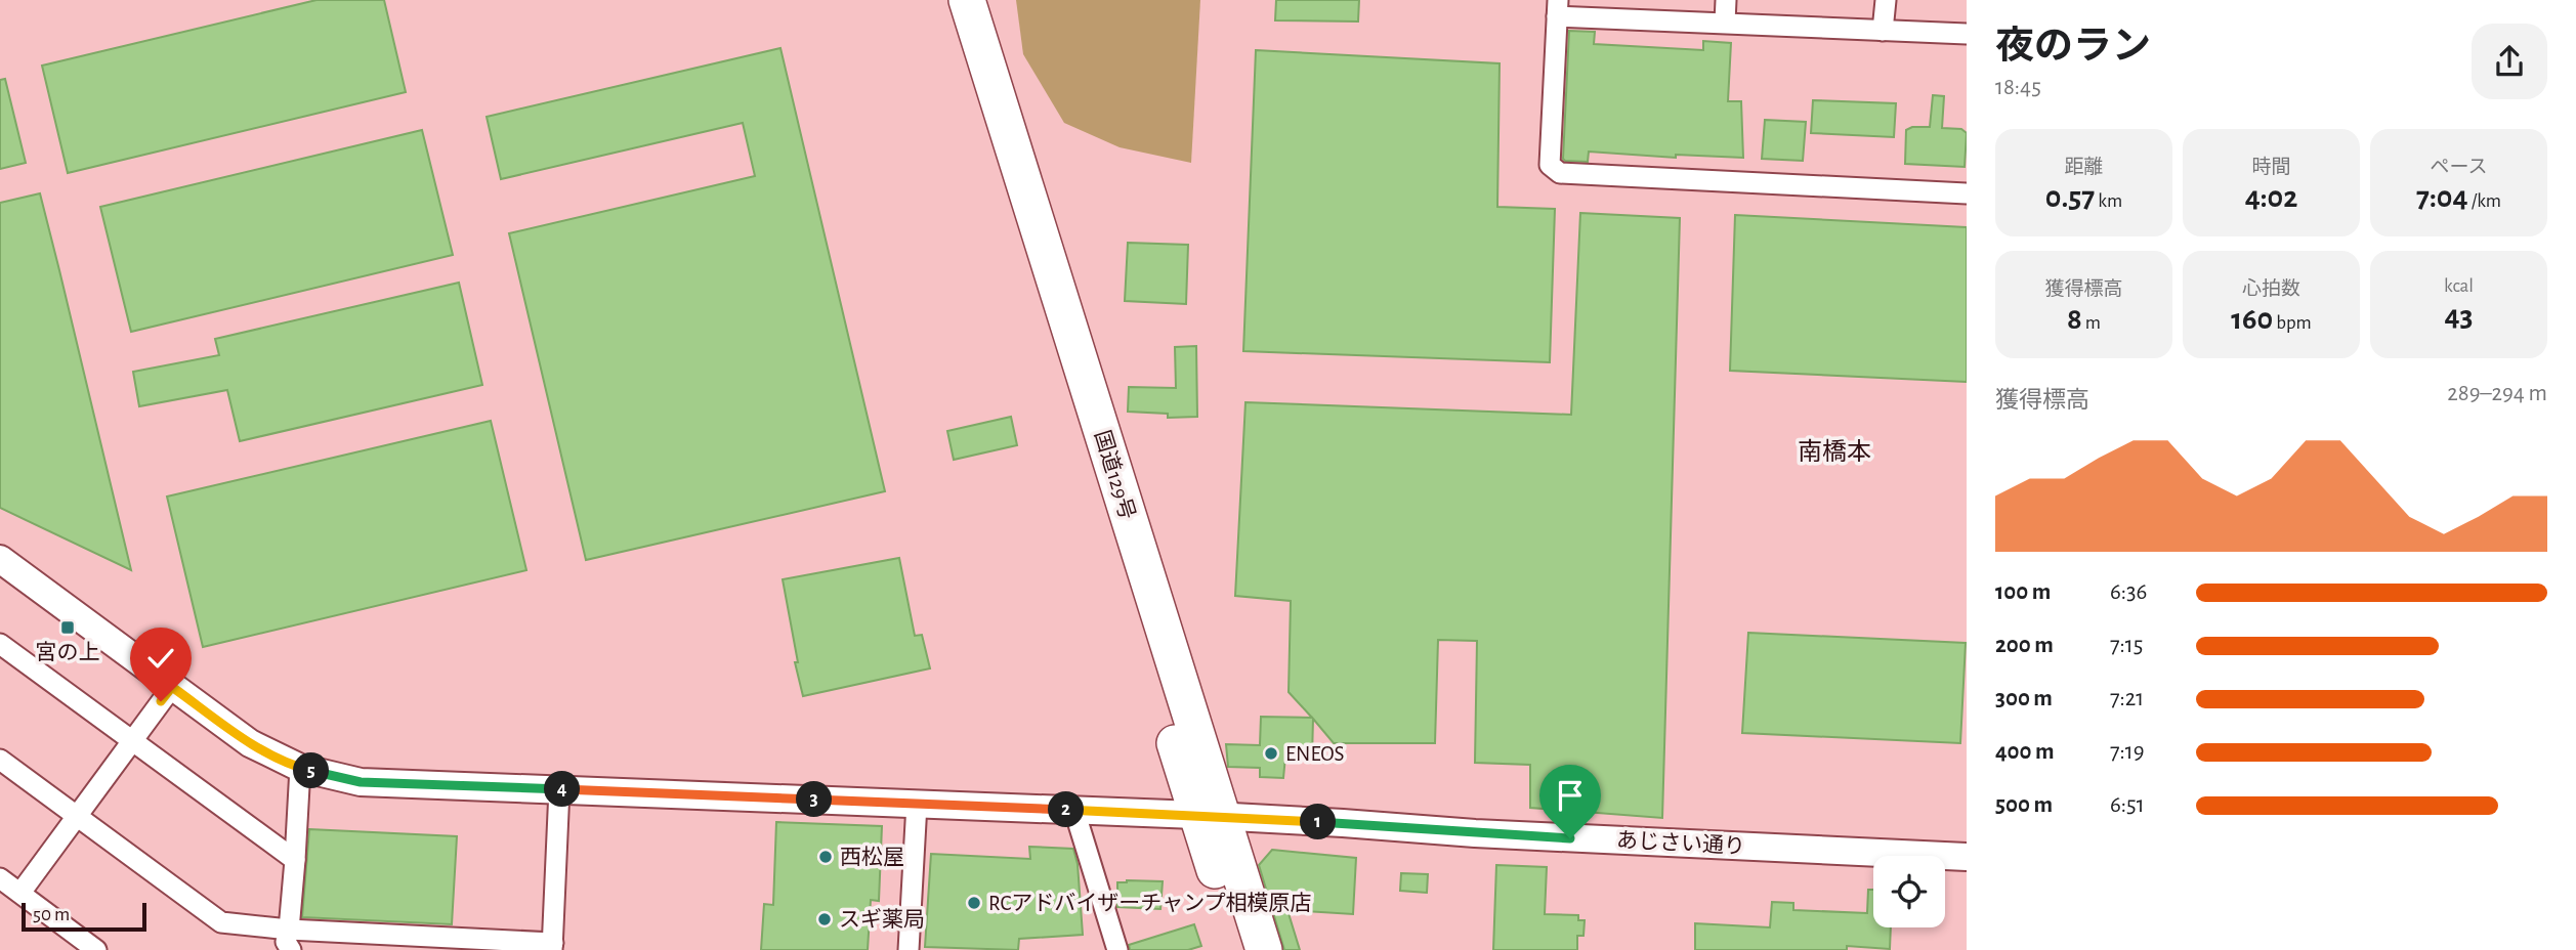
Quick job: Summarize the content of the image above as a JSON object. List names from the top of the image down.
{
  "streets": {
    "highway": ["国道129号"],
    "street": ["あじさい通り"]
  },
  "crossings": [
    ["国道129号", "あじさい通り"]
  ],
  "districts": ["南橋本"],
  "places": {
    "transit": ["宮の上"],
    "other": [
      "ENEOS",
      "西松屋",
      "RCアドバイザーチャンプ相模原店",
      "スギ薬局"
    ]
  },
  "scale_bar": "50 m",
  "page": {
    "heading": ["夜のラン", "18:45"],
    "stats": [
      ["距離", "0.57 km"],
      ["時間", "4:02"],
      ["ペース", "7:04 /km"],
      ["獲得標高", "8 m"],
      ["心拍数", "160 bpm"],
      ["kcal", "43"]
    ],
    "chart": ["獲得標高", "289–294 m"],
    "list": [
      {
        "name": "100 m",
        "note": "6:36"
      },
      {
        "name": "200 m",
        "note": "7:15"
      },
      {
        "name": "300 m",
        "note": "7:21"
      },
      {
        "name": "400 m",
        "note": "7:19"
      },
      {
        "name": "500 m",
        "note": "6:51"
      }
    ],
    "pins": [
      "5",
      "4",
      "3",
      "2",
      "1"
    ],
    "scale": "50 m"
  }
}
